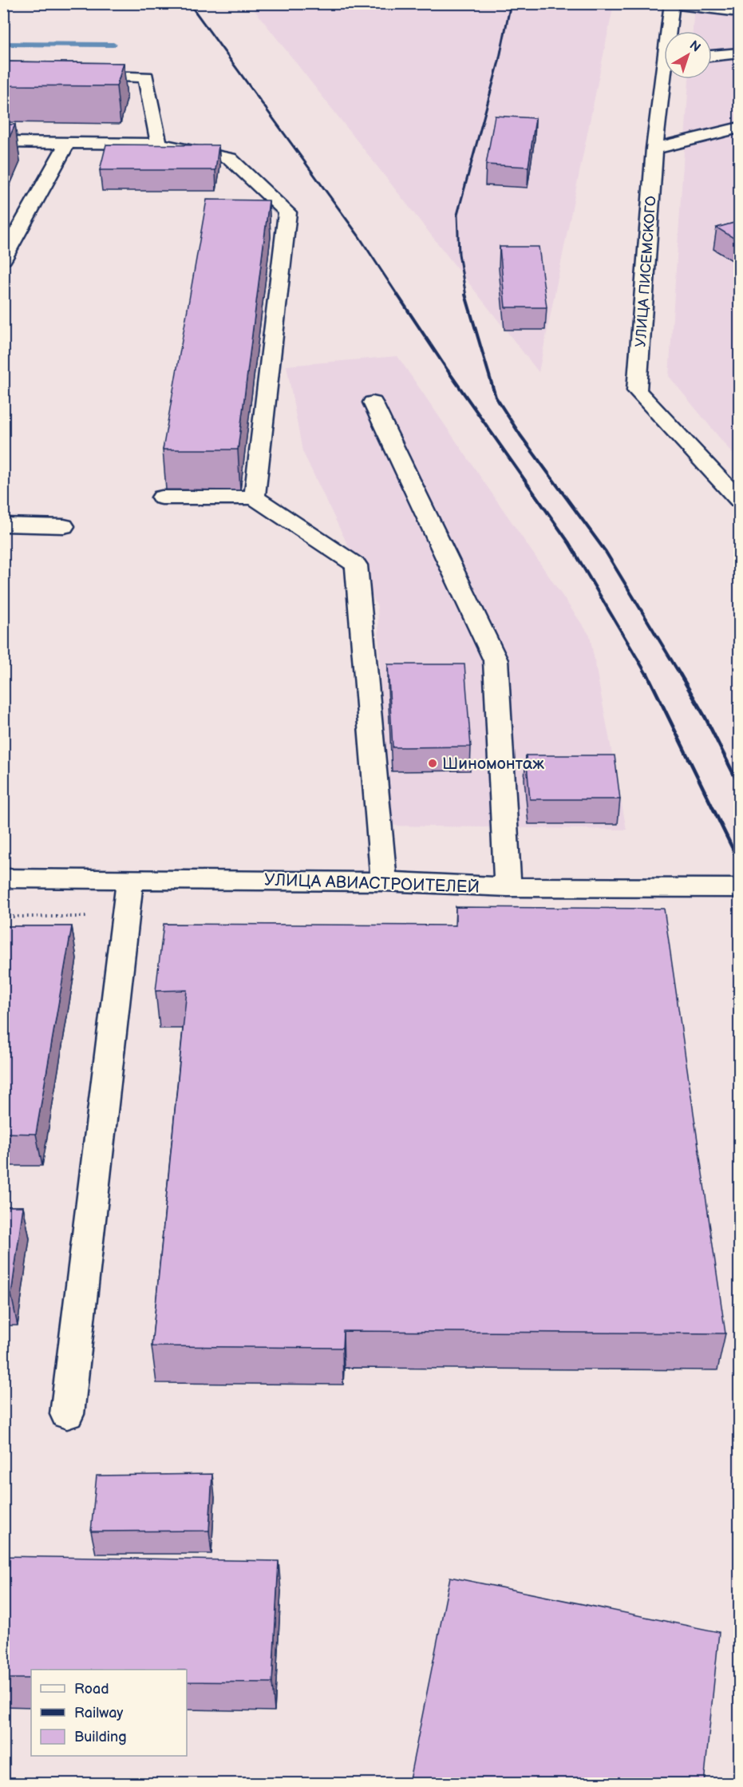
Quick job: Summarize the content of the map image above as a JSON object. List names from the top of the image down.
{
  "streets": {
    "street": ["УЛИЦА ПИСЕМСКОГО", "УЛИЦА АВИАСТРОИТЕЛЕЙ"]
  },
  "places": ["Шиномонтаж"],
  "legend": ["Road", "Railway", "Building"],
  "north": "top right"
}
